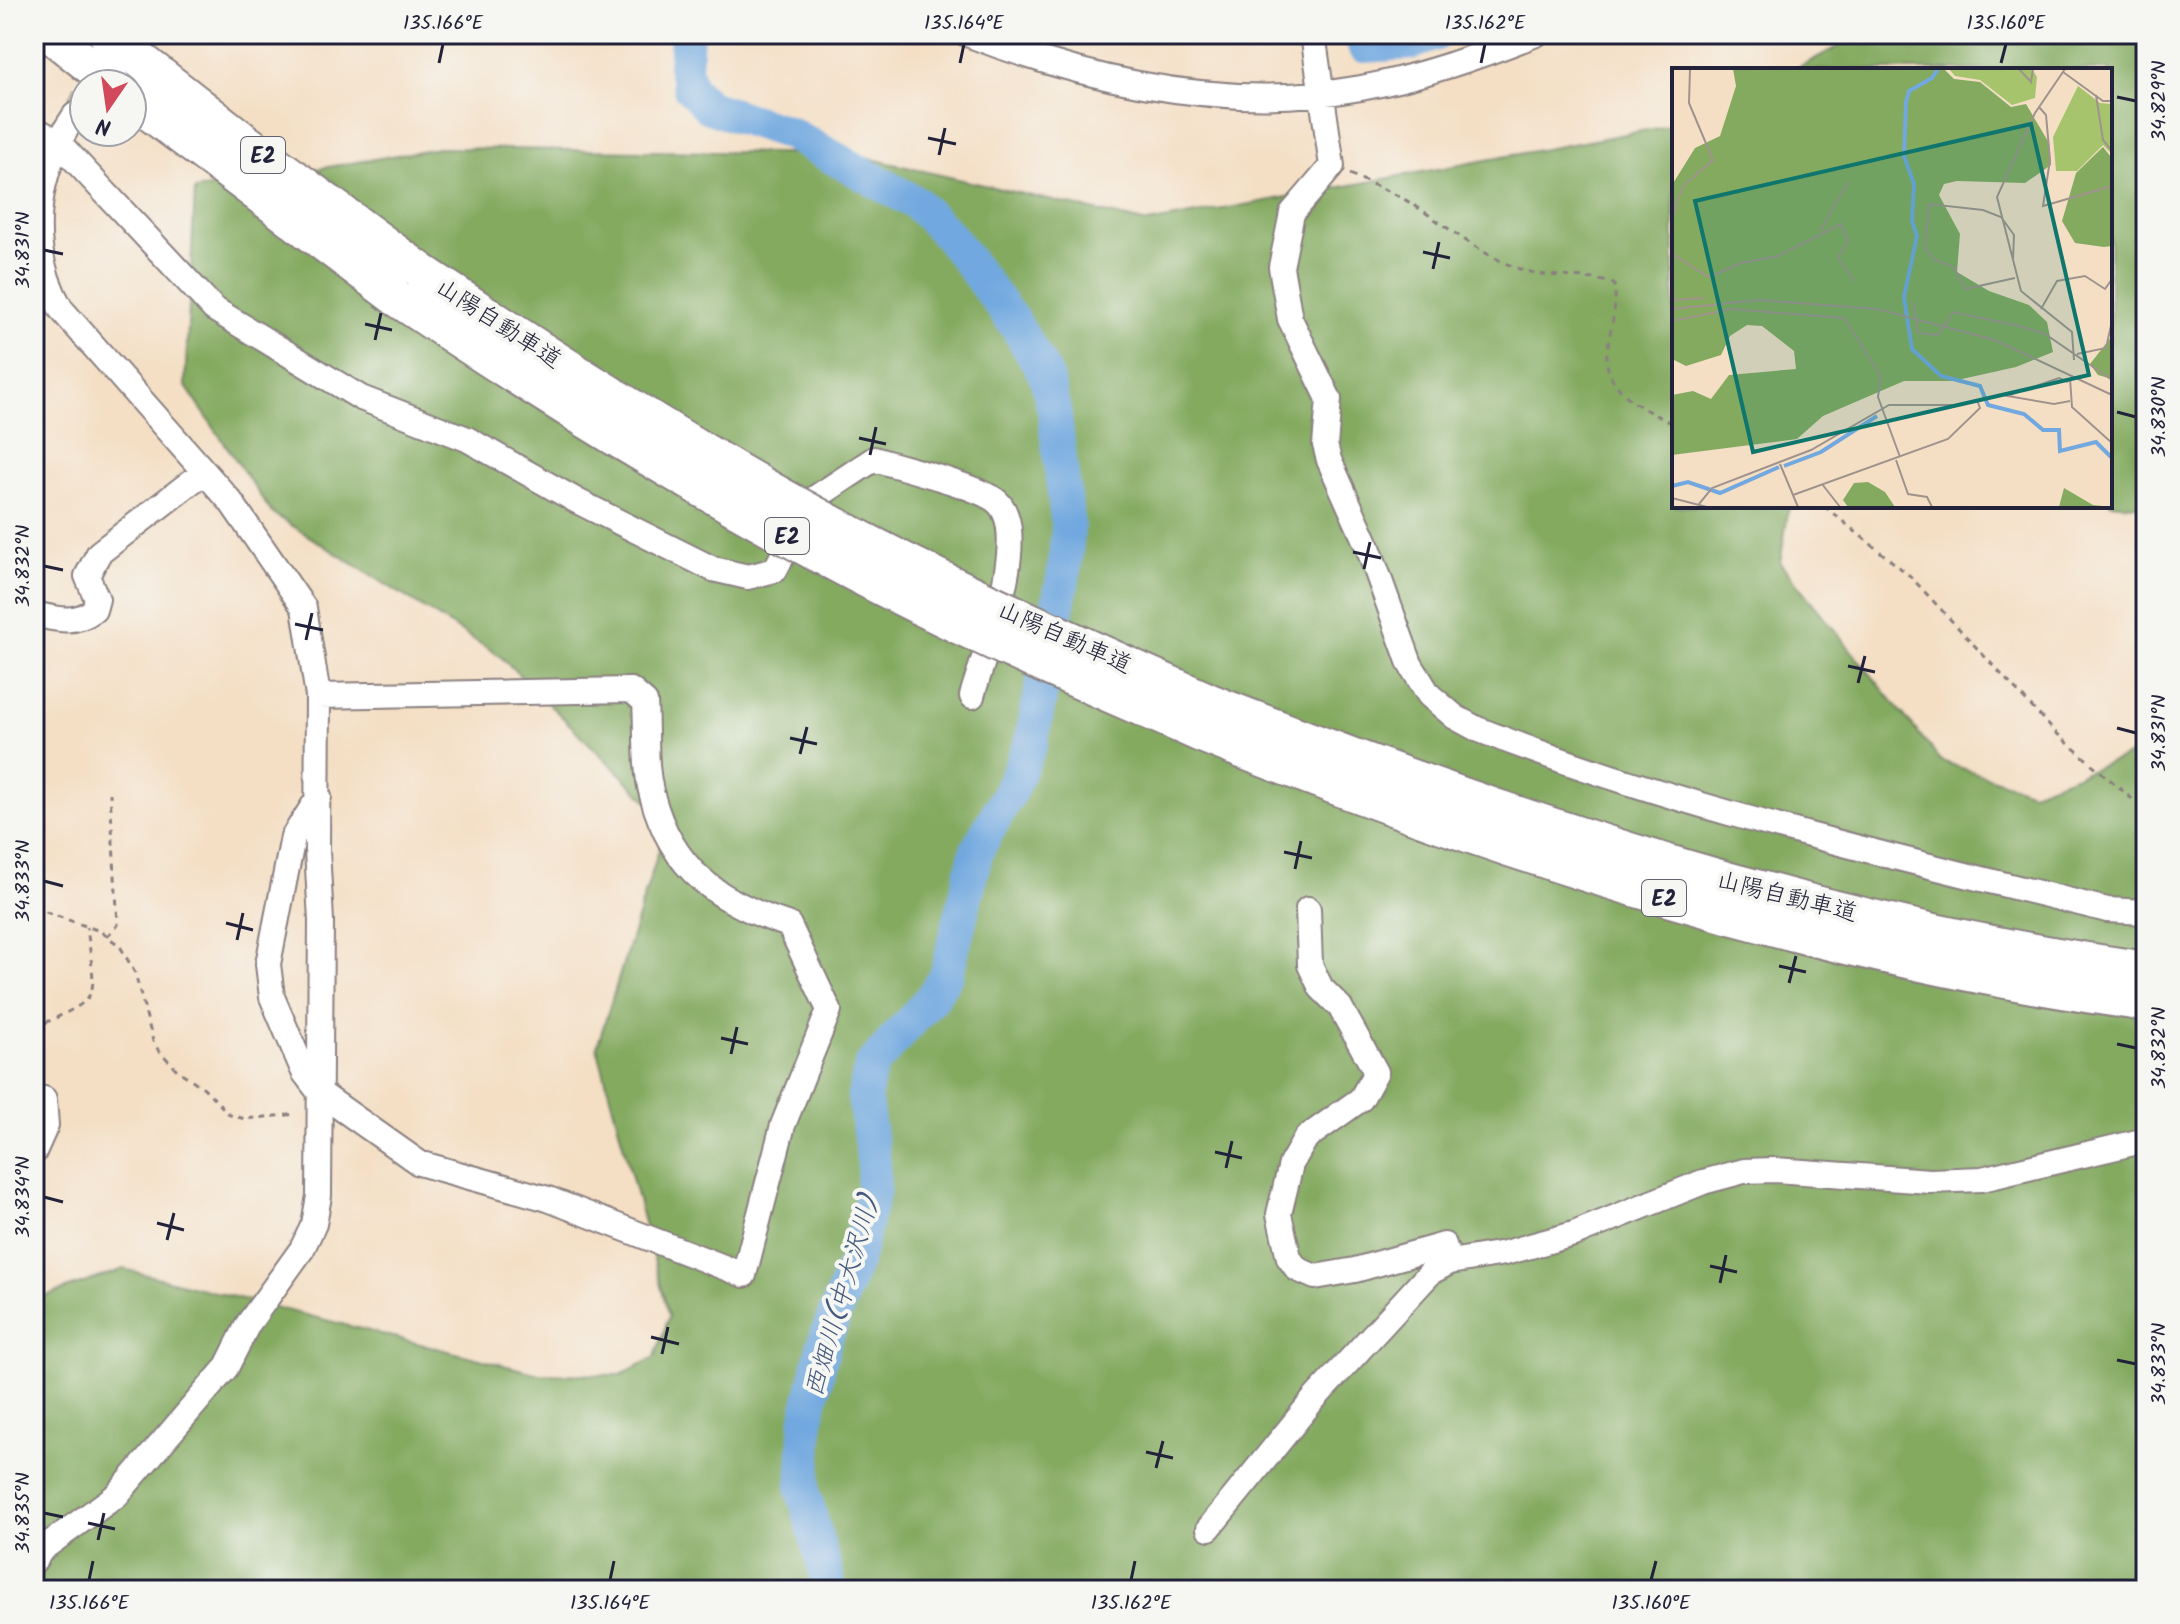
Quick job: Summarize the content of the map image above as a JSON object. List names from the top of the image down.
{
  "streets": {
    "highway": ["E2", "山陽自動車道"]
  },
  "water": ["西畑川(中大沢川)"],
  "north": "bottom",
  "coordinates": [
    "135.166°E",
    "135.164°E",
    "135.162°E",
    "135.160°E",
    "34.829°N",
    "34.831°N",
    "34.830°N",
    "34.832°N",
    "34.833°N",
    "34.834°N",
    "34.835°N"
  ]
}
